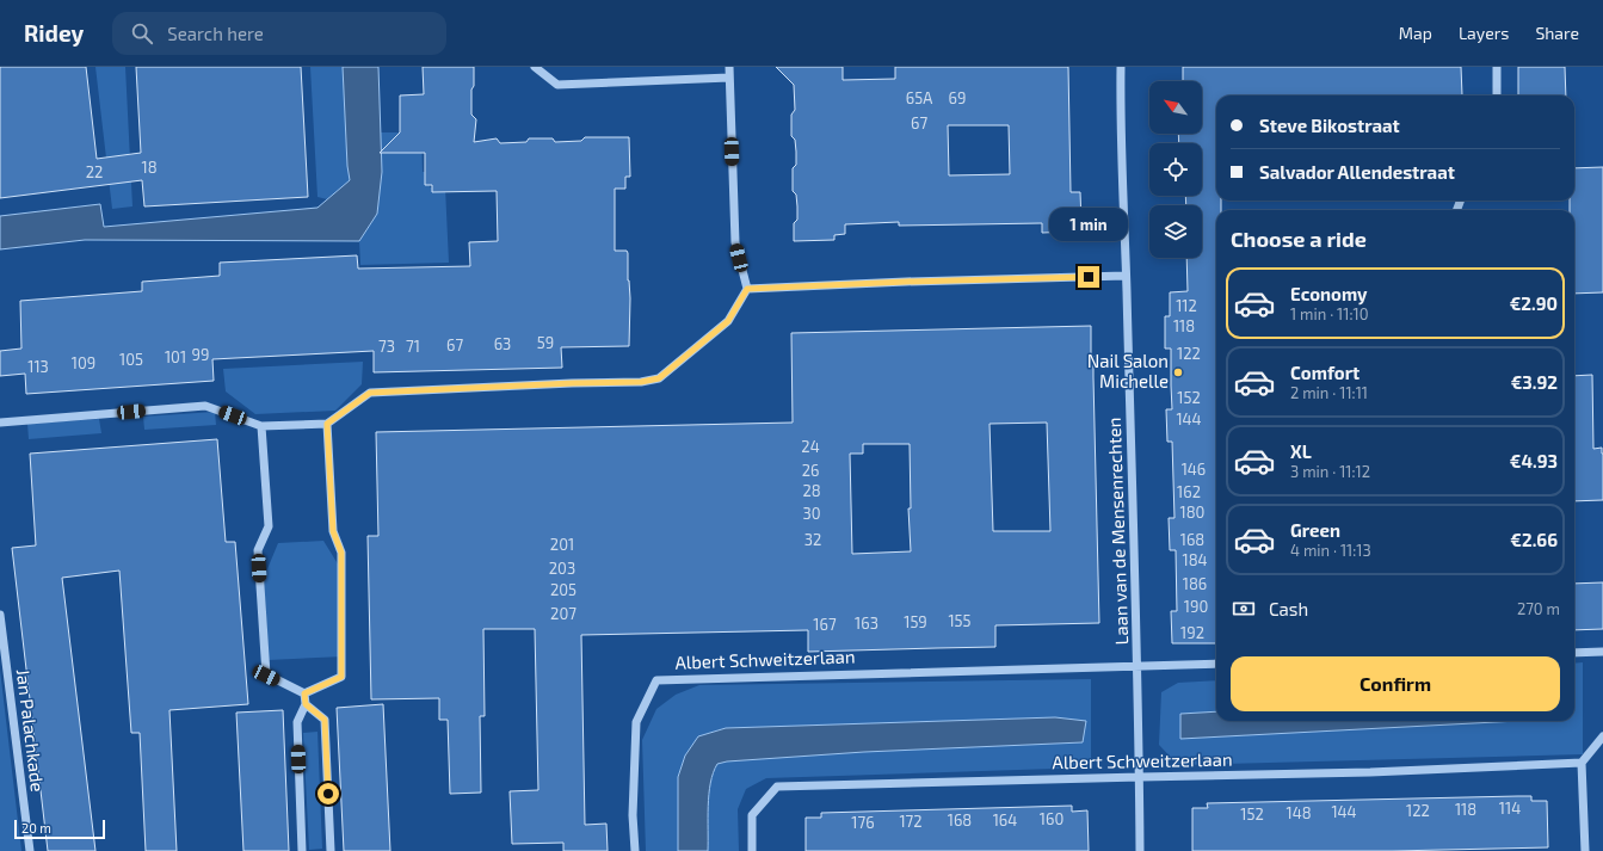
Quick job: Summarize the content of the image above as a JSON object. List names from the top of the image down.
{
  "streets": {
    "street": ["Laan van de Mensenrechten", "Albert Schweitzerlaan", "Jan Palachkade"]
  },
  "crossings": [
    ["Laan van de Mensenrechten", "Albert Schweitzerlaan"]
  ],
  "places": ["Nail Salon Michelle"],
  "house_numbers": [
    "65A",
    "69",
    "67",
    "18",
    "22",
    "112",
    "118",
    "59",
    "63",
    "67",
    "73",
    "71",
    "122",
    "99",
    "101",
    "105",
    "109",
    "113",
    "152",
    "144",
    "24",
    "146",
    "26",
    "28",
    "162",
    "180",
    "30",
    "32",
    "168",
    "201",
    "184",
    "203",
    "186",
    "205",
    "190",
    "207",
    "155",
    "159",
    "163",
    "167",
    "192",
    "114",
    "118",
    "122",
    "144",
    "148",
    "152",
    "160",
    "168",
    "164",
    "172",
    "176"
  ],
  "scale_bar": "20 m",
  "north": "top left",
  "page": {
    "header": "Ridey",
    "search": "Search here",
    "nav": ["Map", "Layers", "Share"],
    "banner": ["Steve Bikostraat", "Salvador Allendestraat"],
    "bubble": "1 min",
    "heading": "Choose a ride",
    "list": [
      {
        "name": "Economy",
        "note": "1 min · 11:10",
        "value": "€2.90"
      },
      {
        "name": "Comfort",
        "note": "2 min · 11:11",
        "value": "€3.92"
      },
      {
        "name": "XL",
        "note": "3 min · 11:12",
        "value": "€4.93"
      },
      {
        "name": "Green",
        "note": "4 min · 11:13",
        "value": "€2.66"
      }
    ],
    "pay": ["Cash", "270 m"],
    "buttons": "Confirm",
    "scale": "20 m"
  }
}
